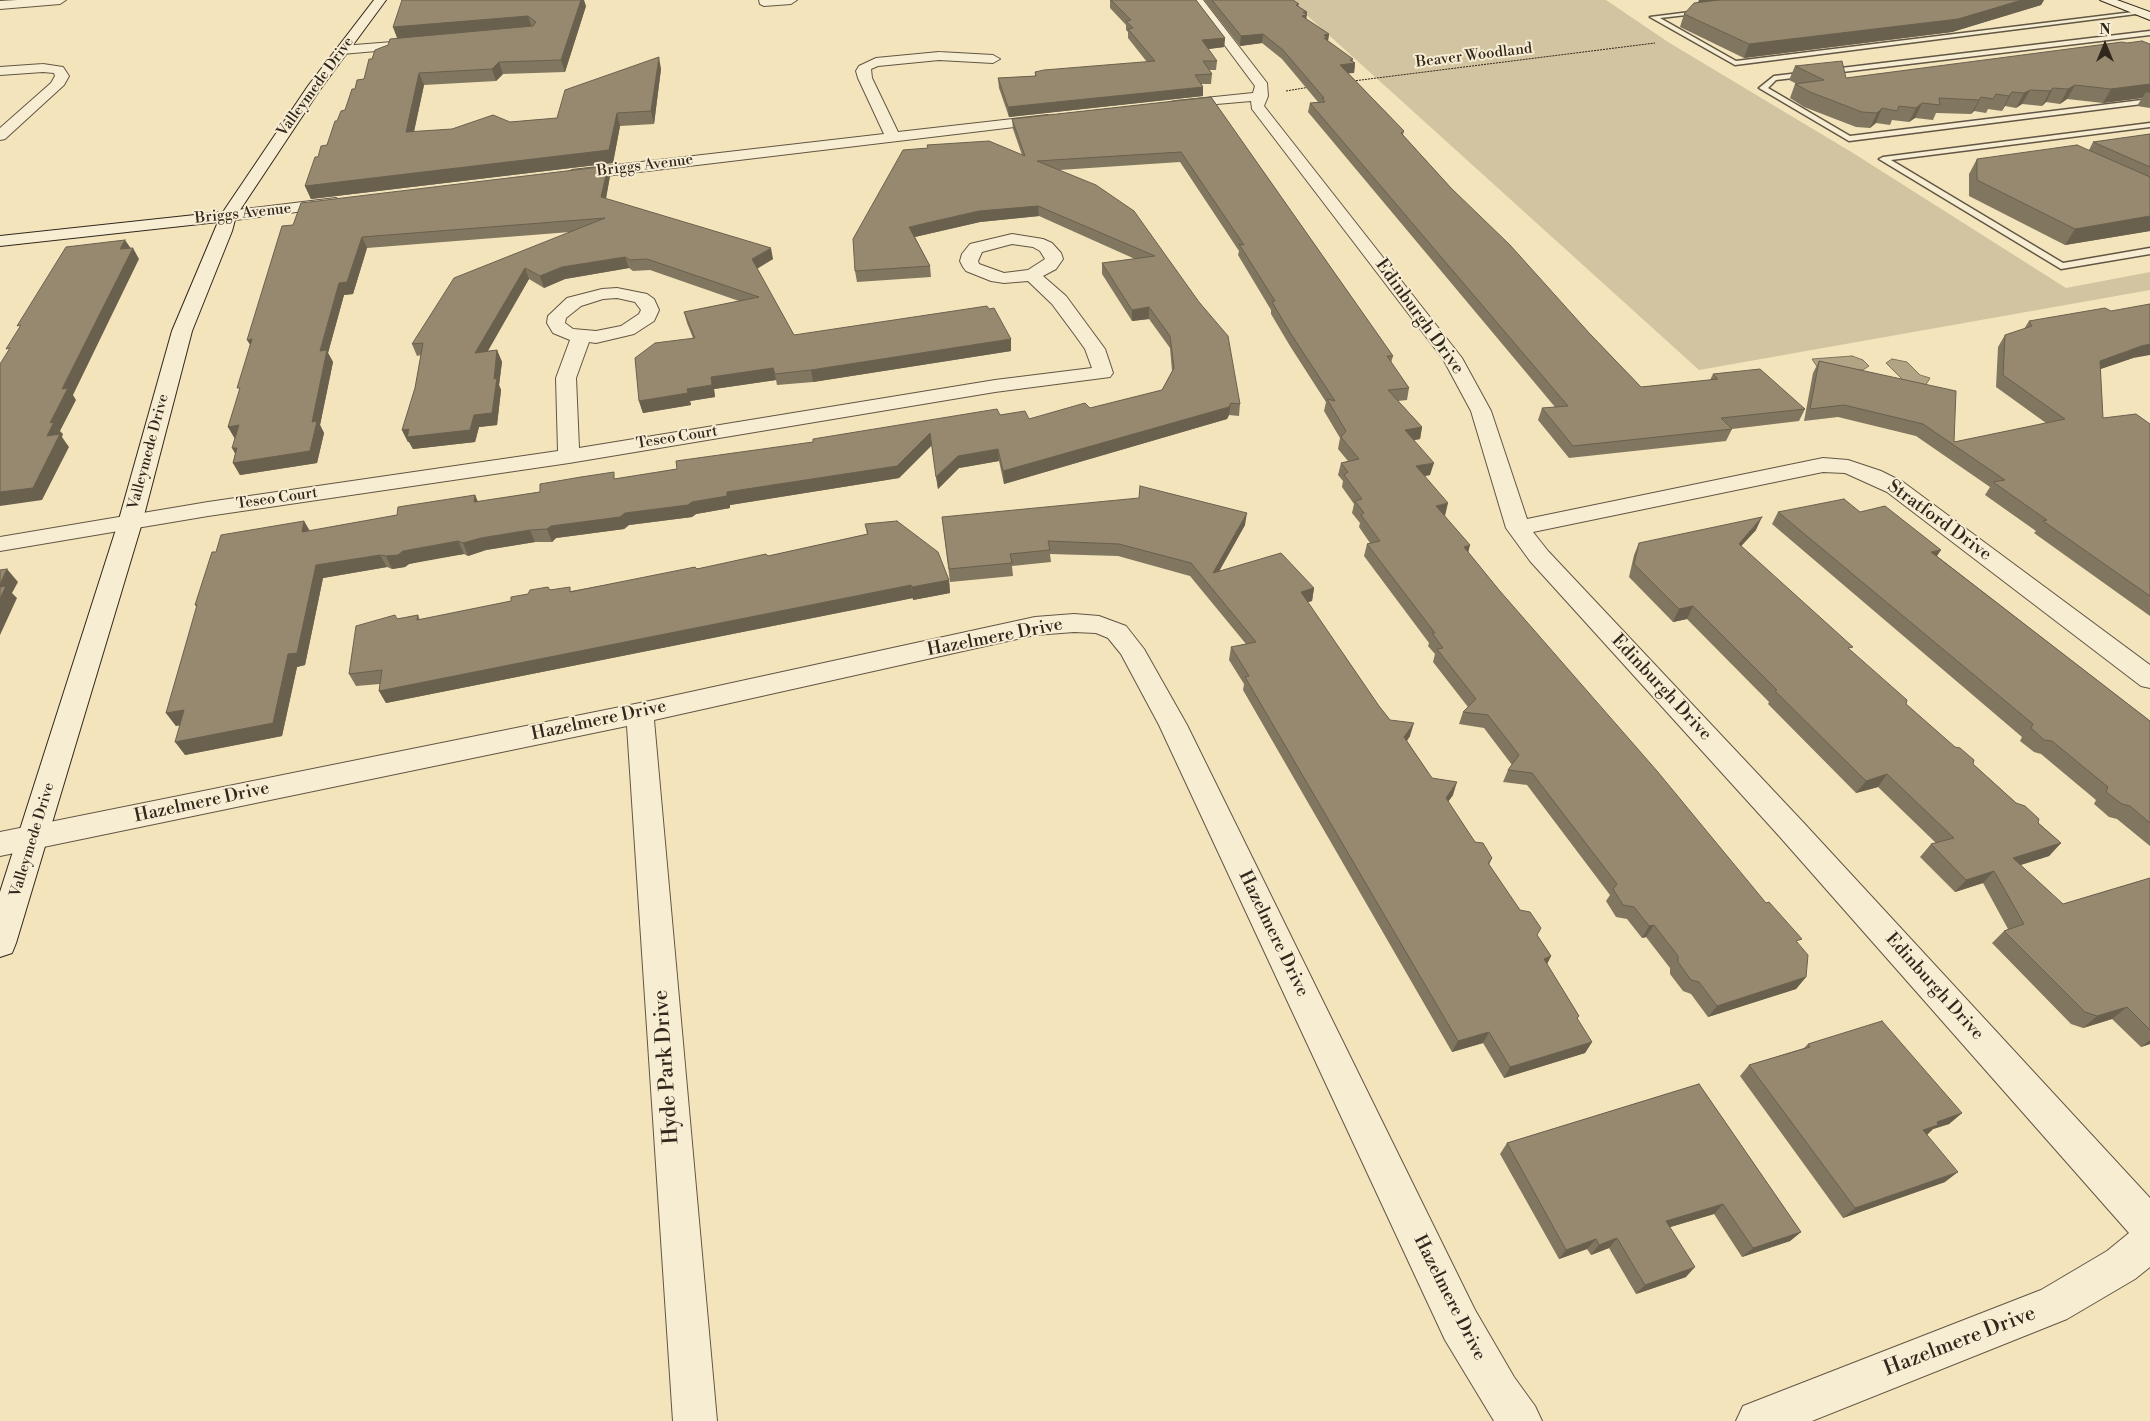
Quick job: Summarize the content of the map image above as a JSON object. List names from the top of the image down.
{
  "streets": {
    "street": [
      "Valleymede Drive",
      "Briggs Avenue",
      "Edinburgh Drive",
      "Teseo Court",
      "Stratford Drive",
      "Hazelmere Drive",
      "Hyde Park Drive"
    ],
    "path": ["Beaver Woodland"]
  },
  "crossings": [
    ["Valleymede Drive", "Briggs Avenue"],
    ["Valleymede Drive", "Teseo Court"],
    ["Valleymede Drive", "Hazelmere Drive"],
    ["Edinburgh Drive", "Stratford Drive"],
    ["Hazelmere Drive", "Hyde Park Drive"]
  ],
  "north": "top"
}
